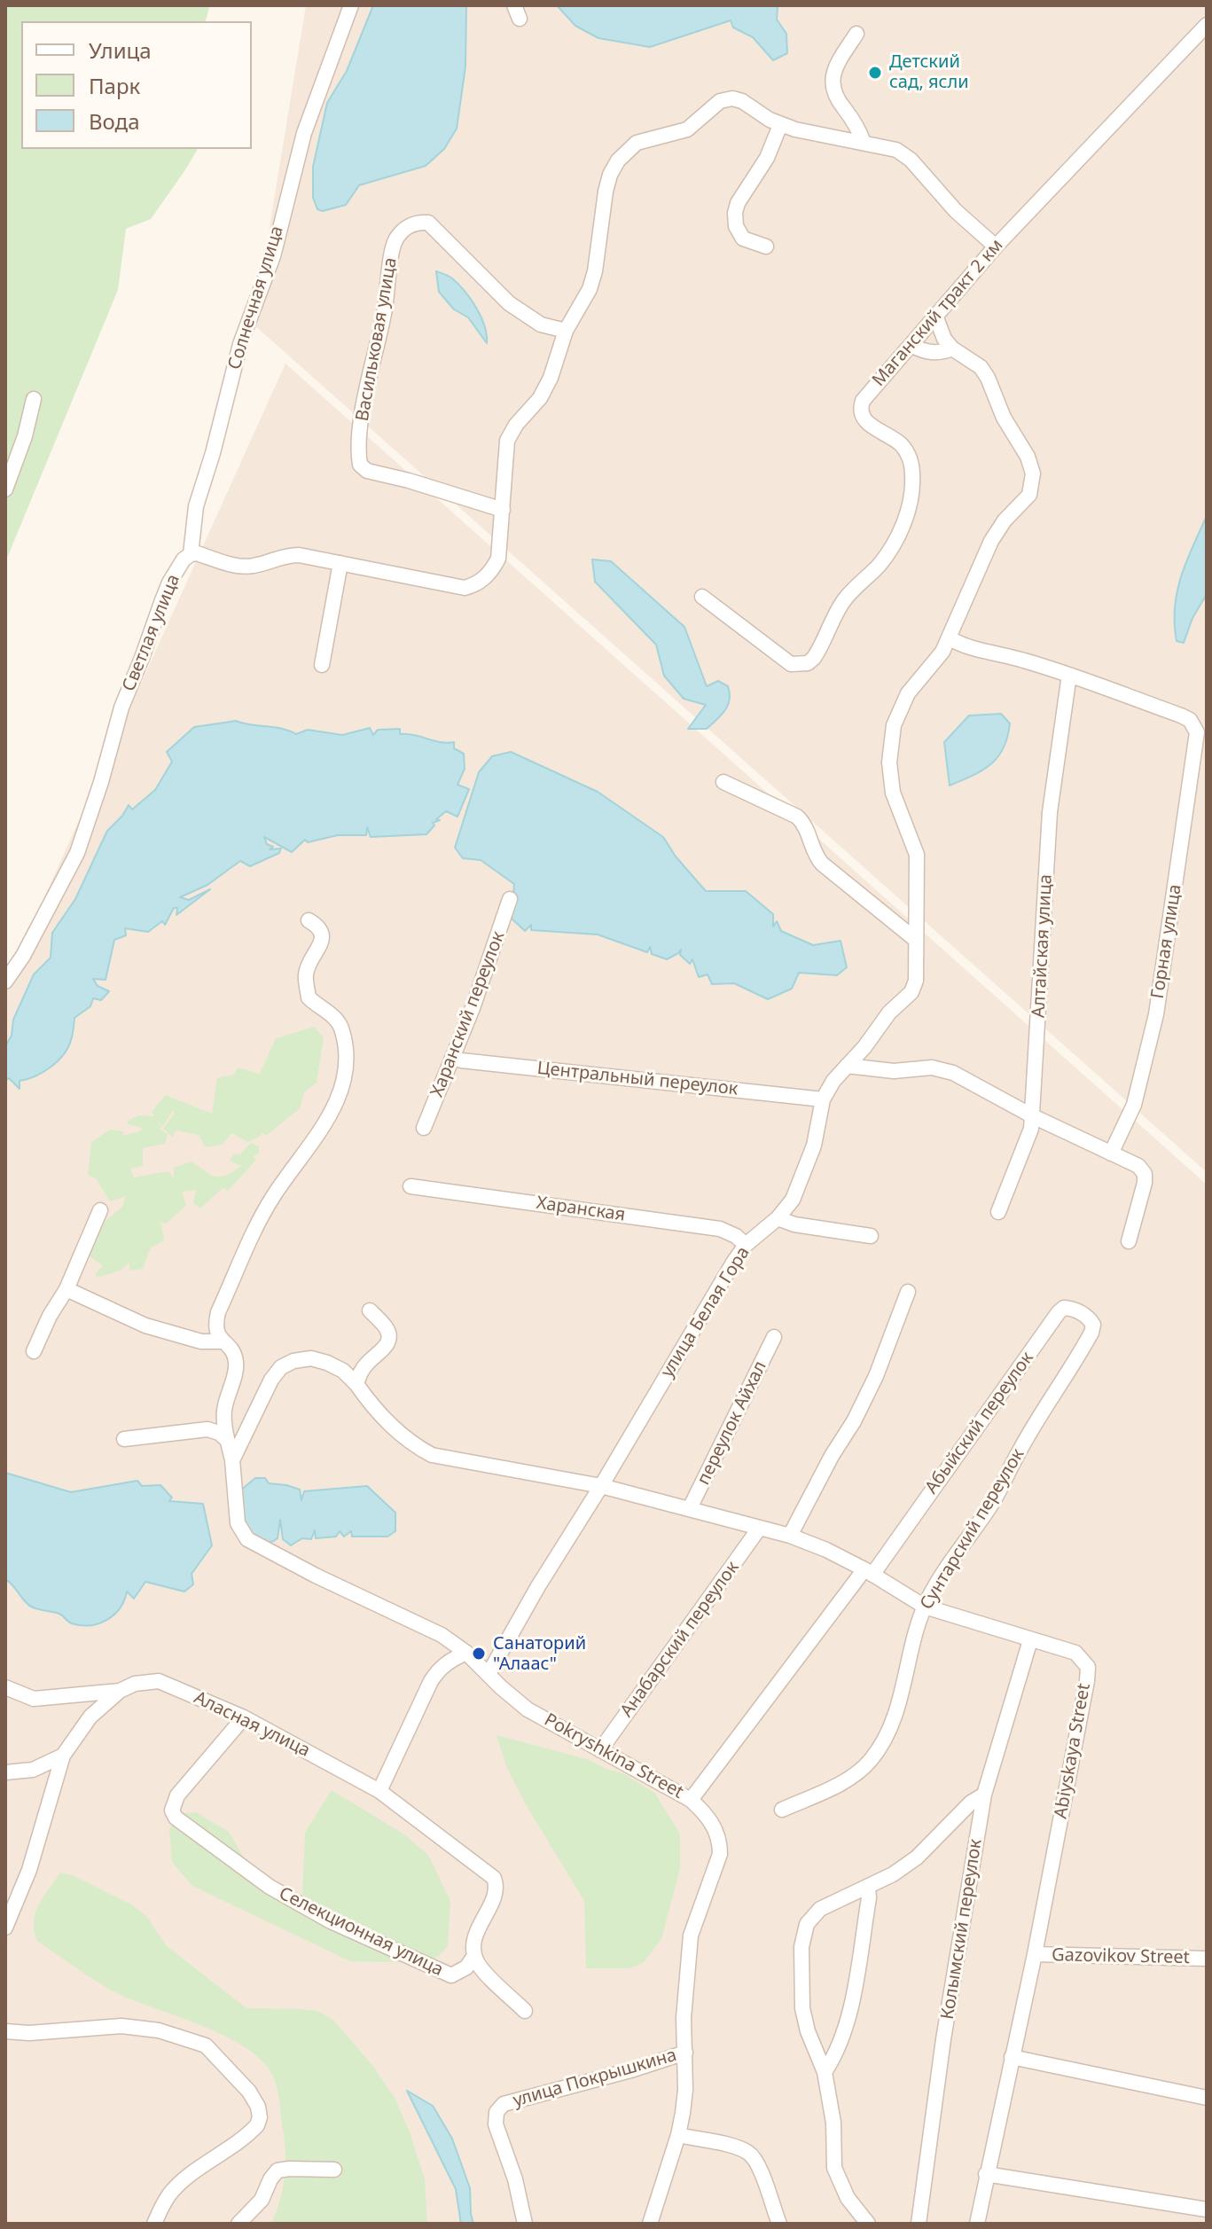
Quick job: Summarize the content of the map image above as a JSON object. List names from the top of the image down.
{
  "streets": {
    "street": [
      "Солнечная улица",
      "Маганский тракт 2 км",
      "Васильковая улица",
      "Светлая улица",
      "Горная улица",
      "Алтайская улица",
      "Харанский переулок",
      "Центральный переулок",
      "Харанская",
      "улица Белая Гора",
      "переулок Айхал",
      "Абыйский переулок",
      "Сунтарский переулок",
      "Анабарский переулок",
      "Аласная улица",
      "Abiyskaya Street",
      "Pokryshkina Street",
      "Колымский переулок",
      "Селекционная улица",
      "Gazovikov Street",
      "улица Покрышкина"
    ]
  },
  "crossings": [
    ["Солнечная улица", "Светлая улица"],
    ["Маганский тракт 2 км", "улица Белая Гора"],
    ["Васильковая улица", "Светлая улица"],
    ["Горная улица", "Алтайская улица"],
    ["Харанский переулок", "Центральный переулок"],
    ["Центральный переулок", "улица Белая Гора"],
    ["Харанская", "улица Белая Гора"],
    ["улица Белая Гора", "Abiyskaya Street"],
    ["улица Белая Гора", "Pokryshkina Street"],
    ["переулок Айхал", "Abiyskaya Street"],
    ["Абыйский переулок", "Сунтарский переулок"],
    ["Абыйский переулок", "Abiyskaya Street"],
    ["Абыйский переулок", "Pokryshkina Street"],
    ["Сунтарский переулок", "Abiyskaya Street"],
    ["Анабарский переулок", "Abiyskaya Street"],
    ["Анабарский переулок", "Pokryshkina Street"],
    ["Аласная улица", "Селекционная улица"],
    ["Abiyskaya Street", "Pokryshkina Street"],
    ["Abiyskaya Street", "Колымский переулок"],
    ["Abiyskaya Street", "Gazovikov Street"],
    ["Pokryshkina Street", "улица Покрышкина"]
  ],
  "places": ["Детский сад, ясли", "Санаторий \"Алаас\""],
  "legend": ["Улица", "Парк", "Вода"]
}
